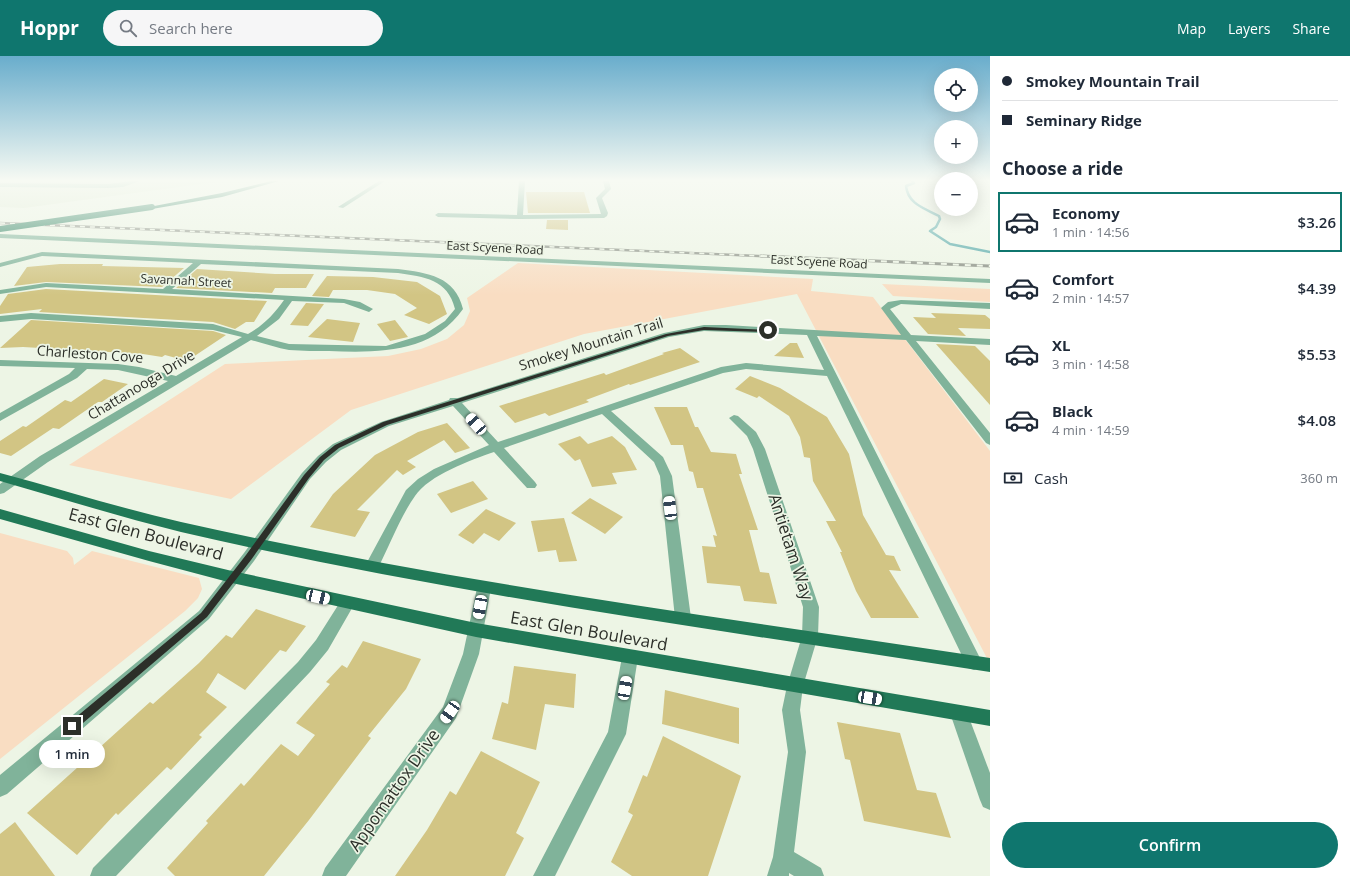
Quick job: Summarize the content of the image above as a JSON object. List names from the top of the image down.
{
  "streets": {
    "main road": ["East Glen Boulevard"],
    "street": [
      "East Scyene Road",
      "Savannah Street",
      "Smokey Mountain Trail",
      "Charleston Cove",
      "Chattanooga Drive",
      "Antietam Way",
      "Appomattox Drive"
    ]
  },
  "crossings": [
    ["Savannah Street", "Chattanooga Drive"],
    ["Smokey Mountain Trail", "East Glen Boulevard"],
    ["Charleston Cove", "Chattanooga Drive"],
    ["Chattanooga Drive", "East Glen Boulevard"],
    ["East Glen Boulevard", "Antietam Way"],
    ["East Glen Boulevard", "Appomattox Drive"]
  ],
  "page": {
    "header": "Hoppr",
    "search": "Search here",
    "nav": ["Map", "Layers", "Share"],
    "banner": ["Smokey Mountain Trail", "Seminary Ridge"],
    "map_buttons": ["+", "−"],
    "heading": "Choose a ride",
    "list": [
      {
        "name": "Economy",
        "note": "1 min · 14:56",
        "value": "$3.26"
      },
      {
        "name": "Comfort",
        "note": "2 min · 14:57",
        "value": "$4.39"
      },
      {
        "name": "XL",
        "note": "3 min · 14:58",
        "value": "$5.53"
      },
      {
        "name": "Black",
        "note": "4 min · 14:59",
        "value": "$4.08"
      }
    ],
    "pay": ["Cash", "360 m"],
    "bubble": "1 min",
    "buttons": "Confirm"
  }
}
